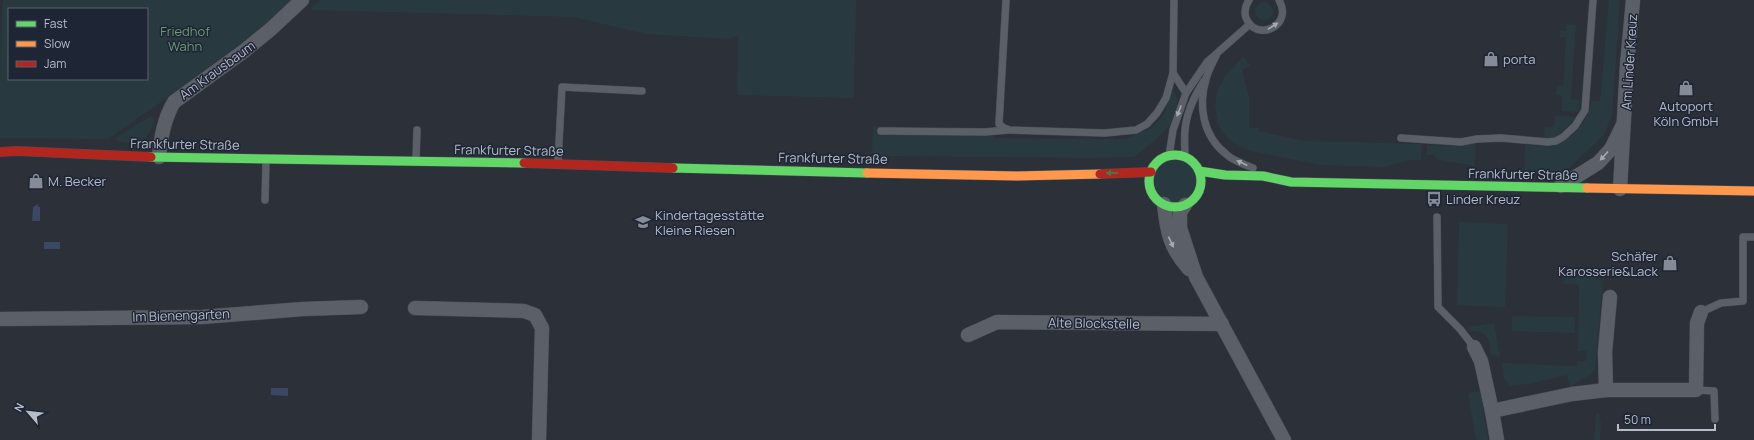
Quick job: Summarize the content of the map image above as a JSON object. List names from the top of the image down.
{
  "streets": {
    "main road": ["Frankfurter Straße"],
    "street": [
      "Am Linder Kreuz",
      "Am Krausbaum",
      "Im Bienengarten",
      "Alte Blockstelle"
    ]
  },
  "crossings": [
    ["Am Linder Kreuz", "Frankfurter Straße"],
    ["Am Krausbaum", "Frankfurter Straße"]
  ],
  "parks": ["Friedhof Wahn"],
  "places": {
    "shop": [
      "porta",
      "Autoport Köln GmbH",
      "M. Becker",
      "Schäfer Karosserie&Lack"
    ],
    "bus stop": ["Linder Kreuz"],
    "school or university": ["Kindertagesstätte Kleine Riesen"]
  },
  "legend": ["Fast", "Slow", "Jam"],
  "scale_bar": "50 m",
  "north": "top left"
}
